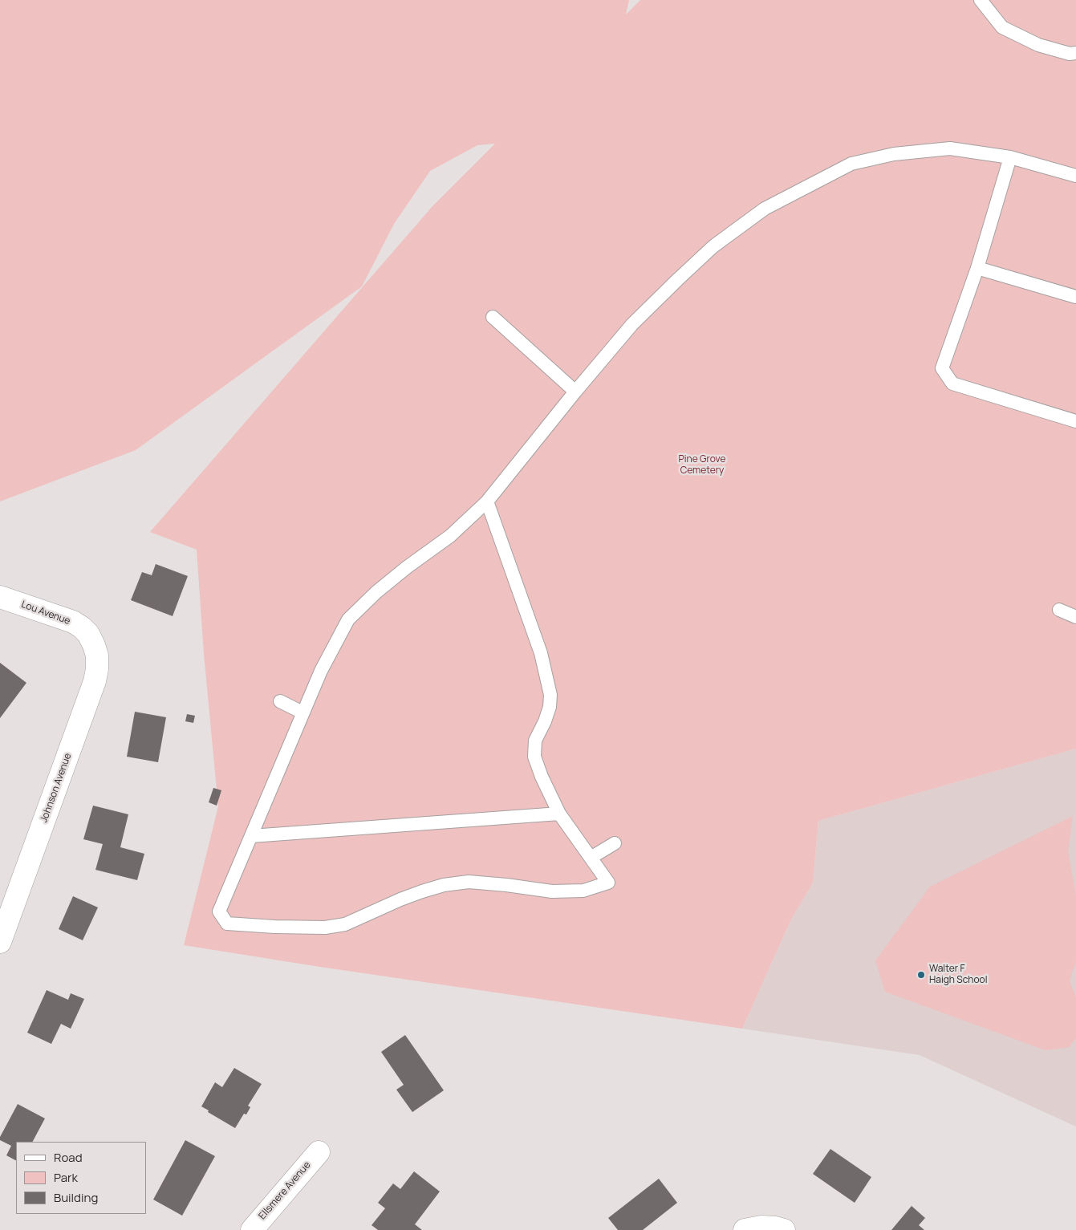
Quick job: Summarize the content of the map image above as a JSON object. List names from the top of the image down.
{
  "streets": {
    "street": ["Lou Avenue", "Johnson Avenue", "Ellsmere Avenue"]
  },
  "crossings": [
    ["Lou Avenue", "Johnson Avenue"]
  ],
  "parks": ["Pine Grove Cemetery"],
  "places": ["Walter F Haigh School"],
  "legend": ["Road", "Park", "Building"]
}
